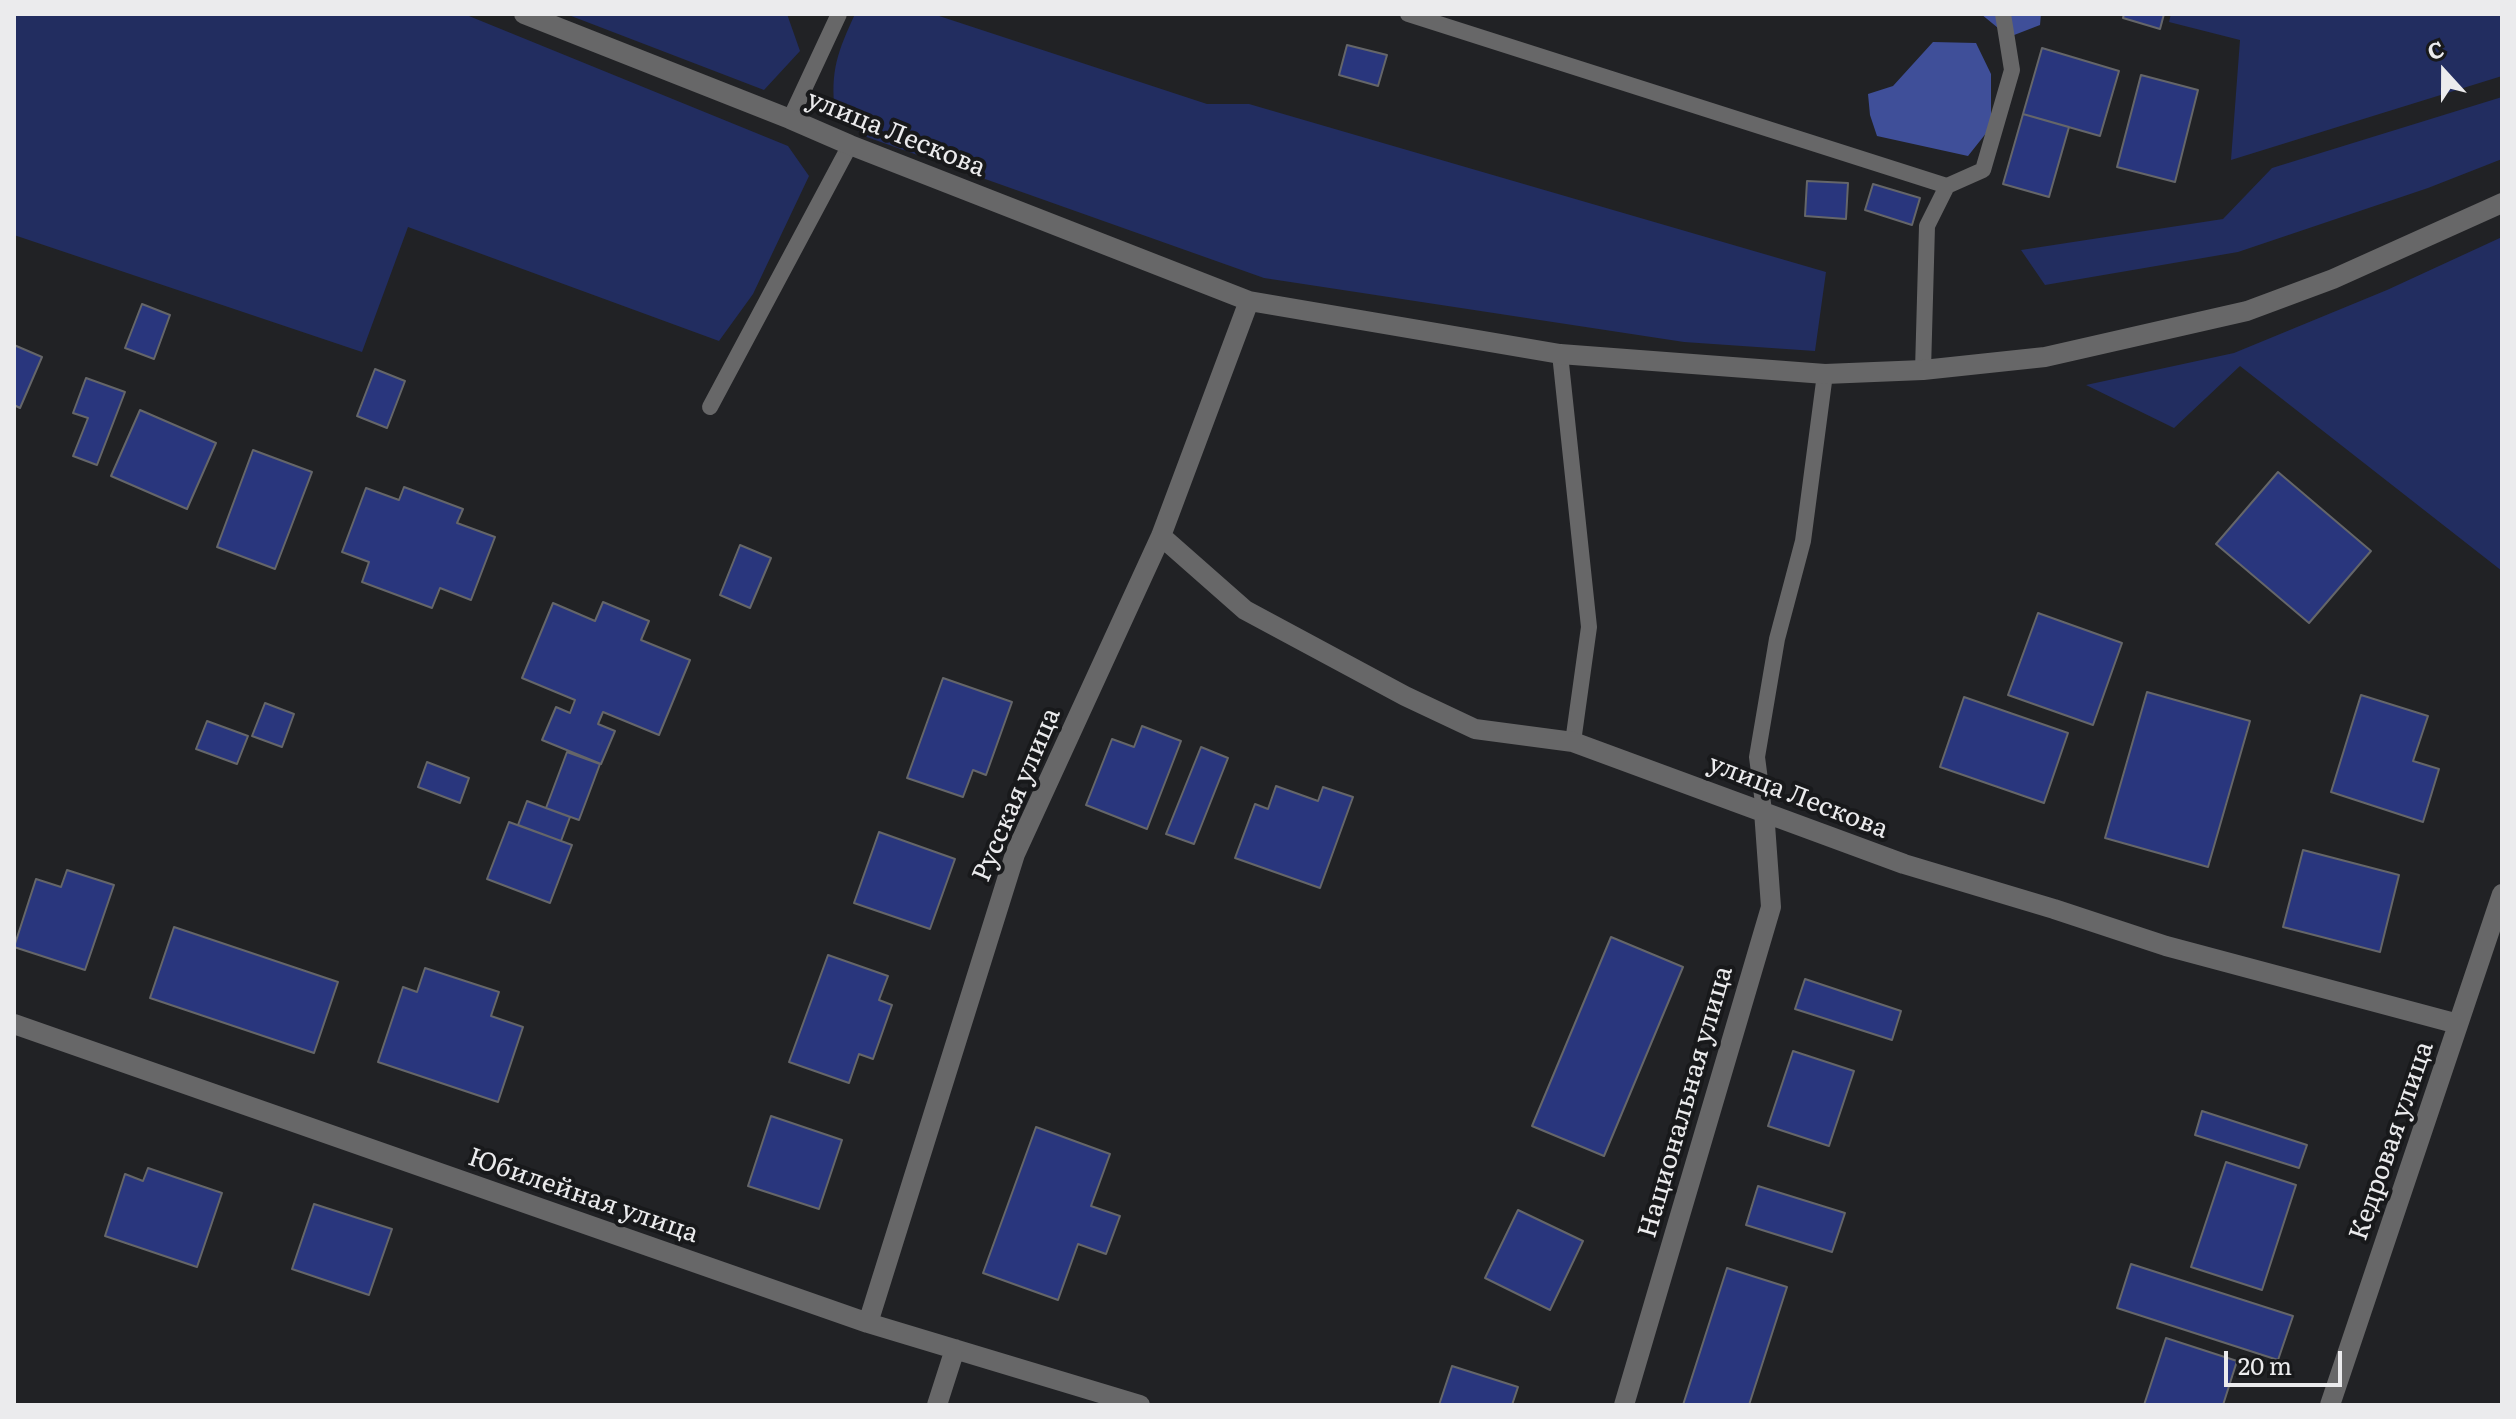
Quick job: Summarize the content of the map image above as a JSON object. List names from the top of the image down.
{
  "streets": {
    "street": [
      "улица Лескова",
      "Русская улица",
      "Национальная улица",
      "Кедровая улица",
      "Юбилейная улица"
    ]
  },
  "crossings": [
    ["улица Лескова", "Русская улица"],
    ["улица Лескова", "Национальная улица"],
    ["улица Лескова", "Кедровая улица"],
    ["Русская улица", "Юбилейная улица"]
  ],
  "scale_bar": "20 m",
  "north": "top"
}
